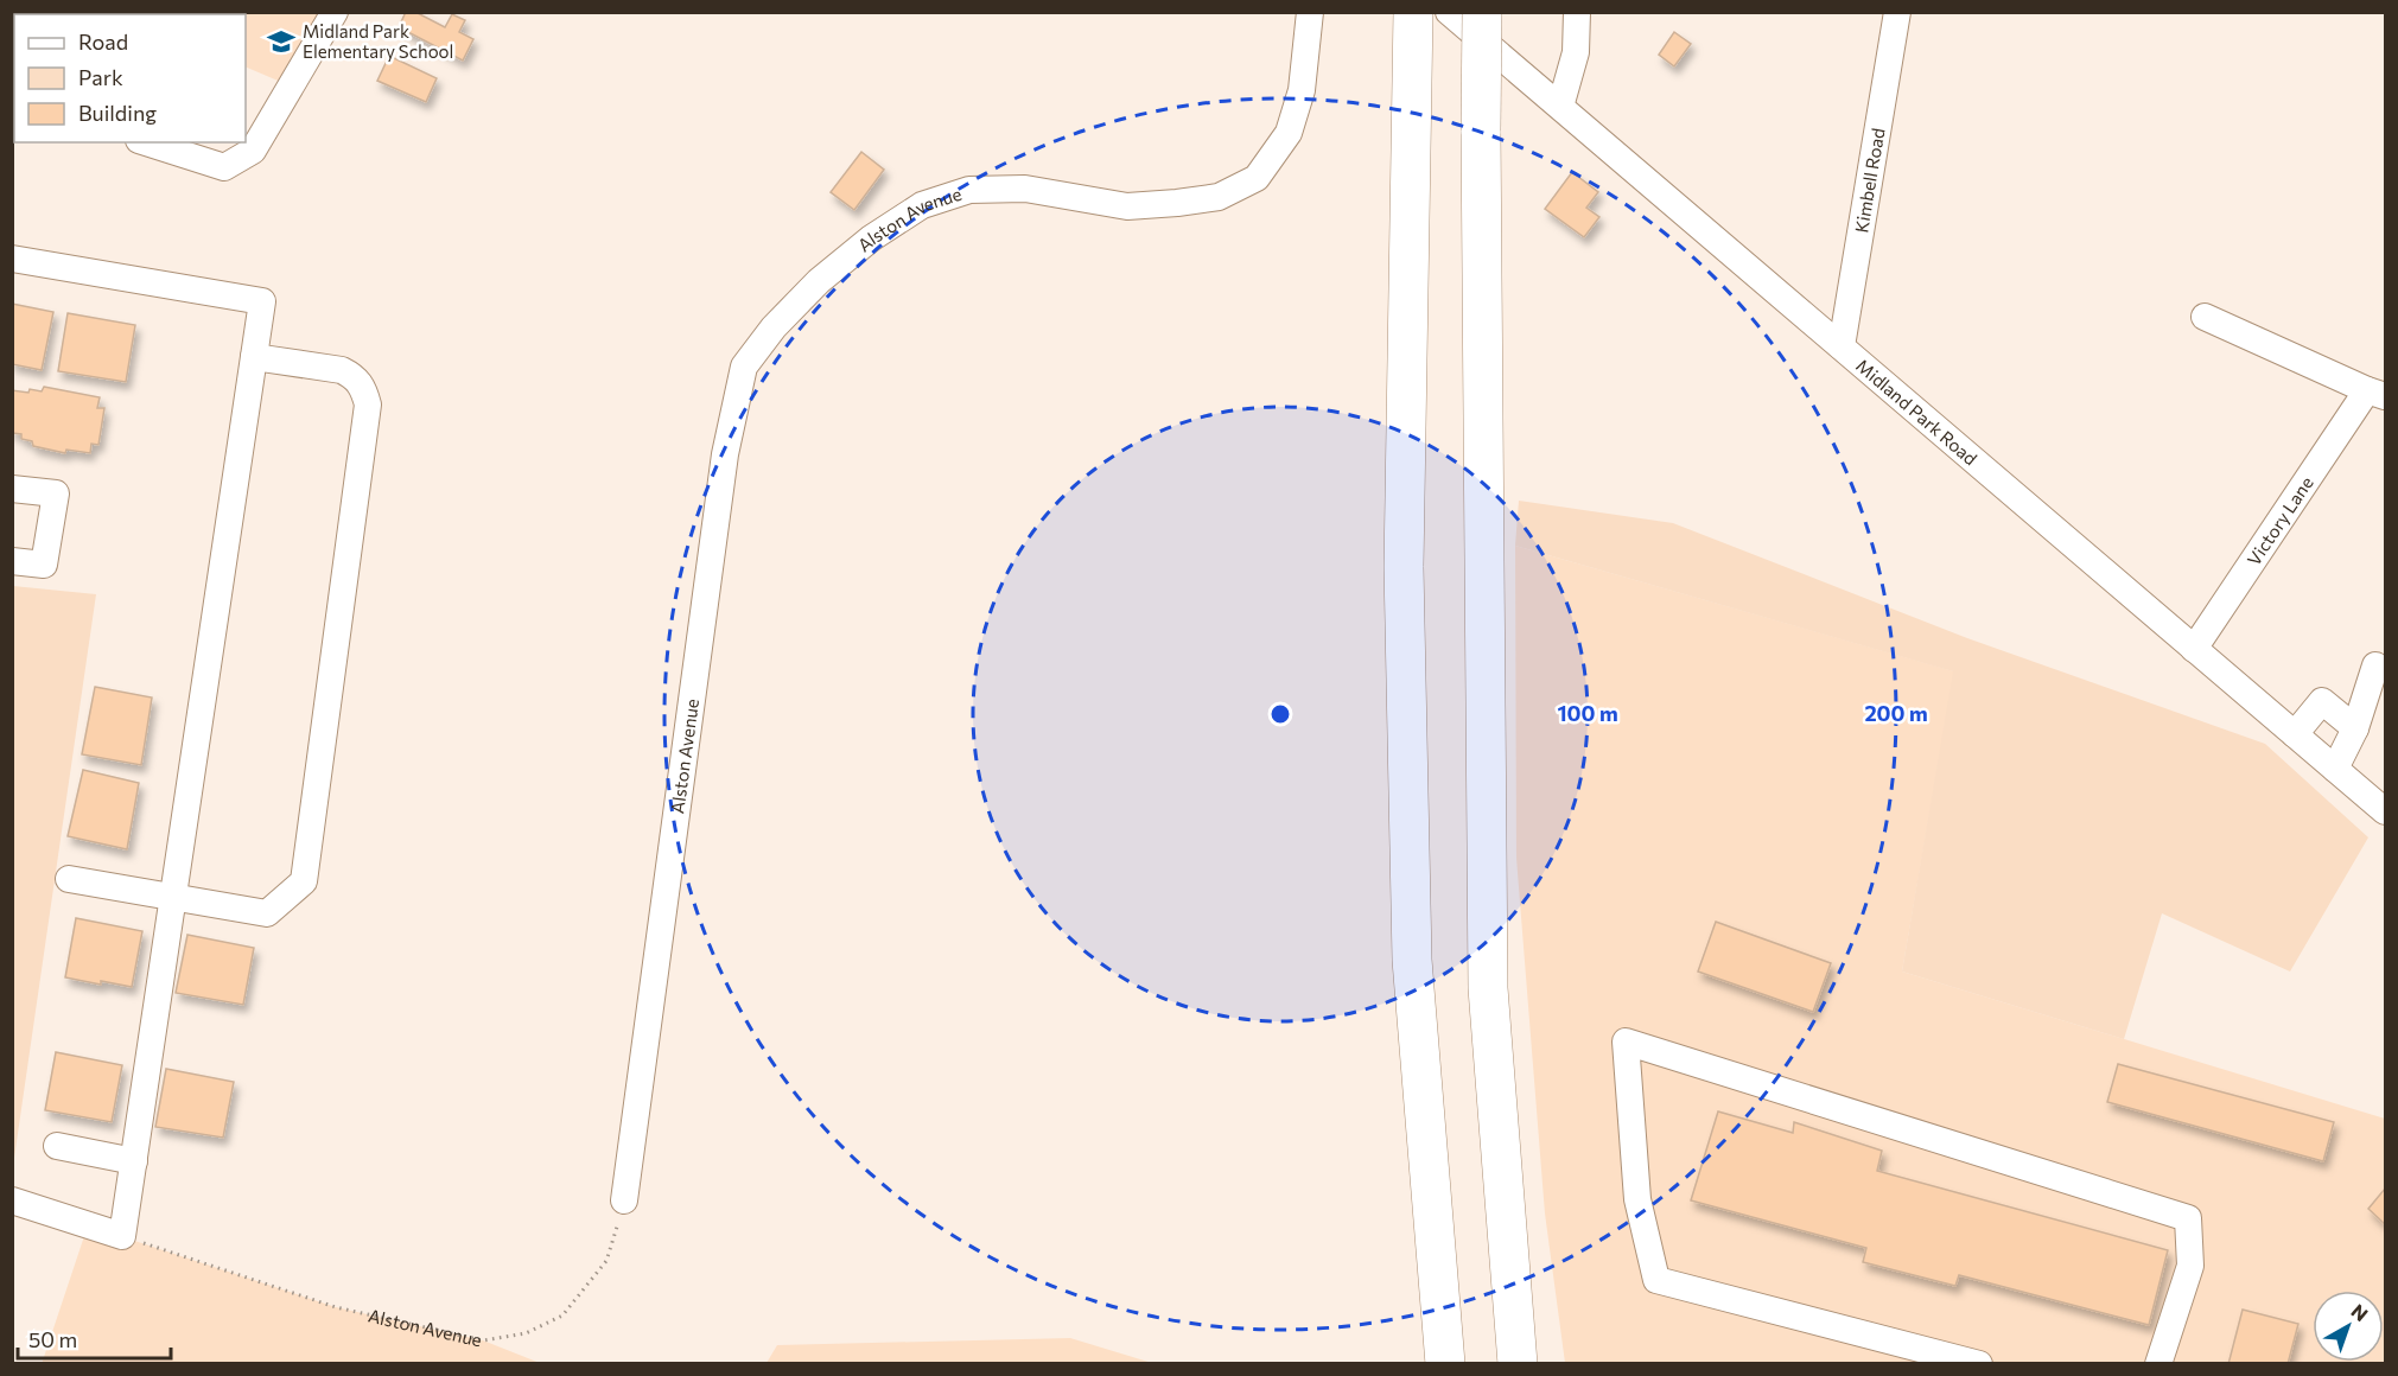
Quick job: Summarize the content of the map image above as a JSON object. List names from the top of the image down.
{
  "streets": {
    "street": [
      "Kimbell Road",
      "Alston Avenue",
      "Midland Park Road",
      "Victory Lane"
    ]
  },
  "crossings": [
    ["Kimbell Road", "Midland Park Road"],
    ["Midland Park Road", "Victory Lane"]
  ],
  "places": {
    "school or university": ["Midland Park Elementary School"]
  },
  "legend": ["Road", "Park", "Building"],
  "scale_bar": "50 m",
  "north": "top right",
  "rings": ["100 m", "200 m"]
}
